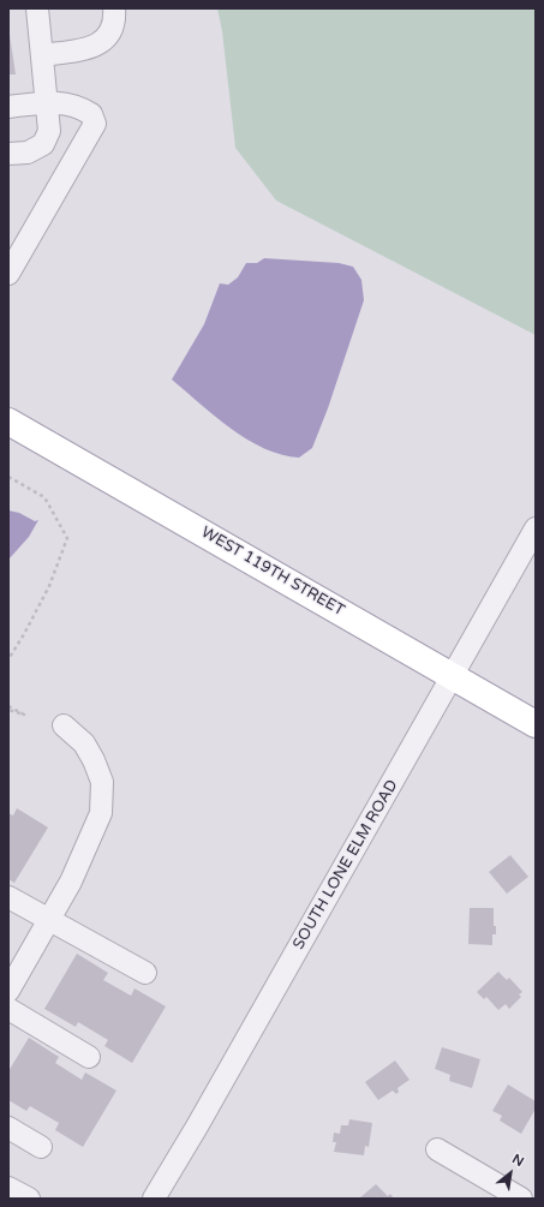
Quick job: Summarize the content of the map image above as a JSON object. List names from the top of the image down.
{
  "streets": {
    "main road": ["WEST 119TH STREET"],
    "street": ["SOUTH LONE ELM ROAD"]
  },
  "crossings": [
    ["WEST 119TH STREET", "SOUTH LONE ELM ROAD"]
  ],
  "north": "top right"
}
